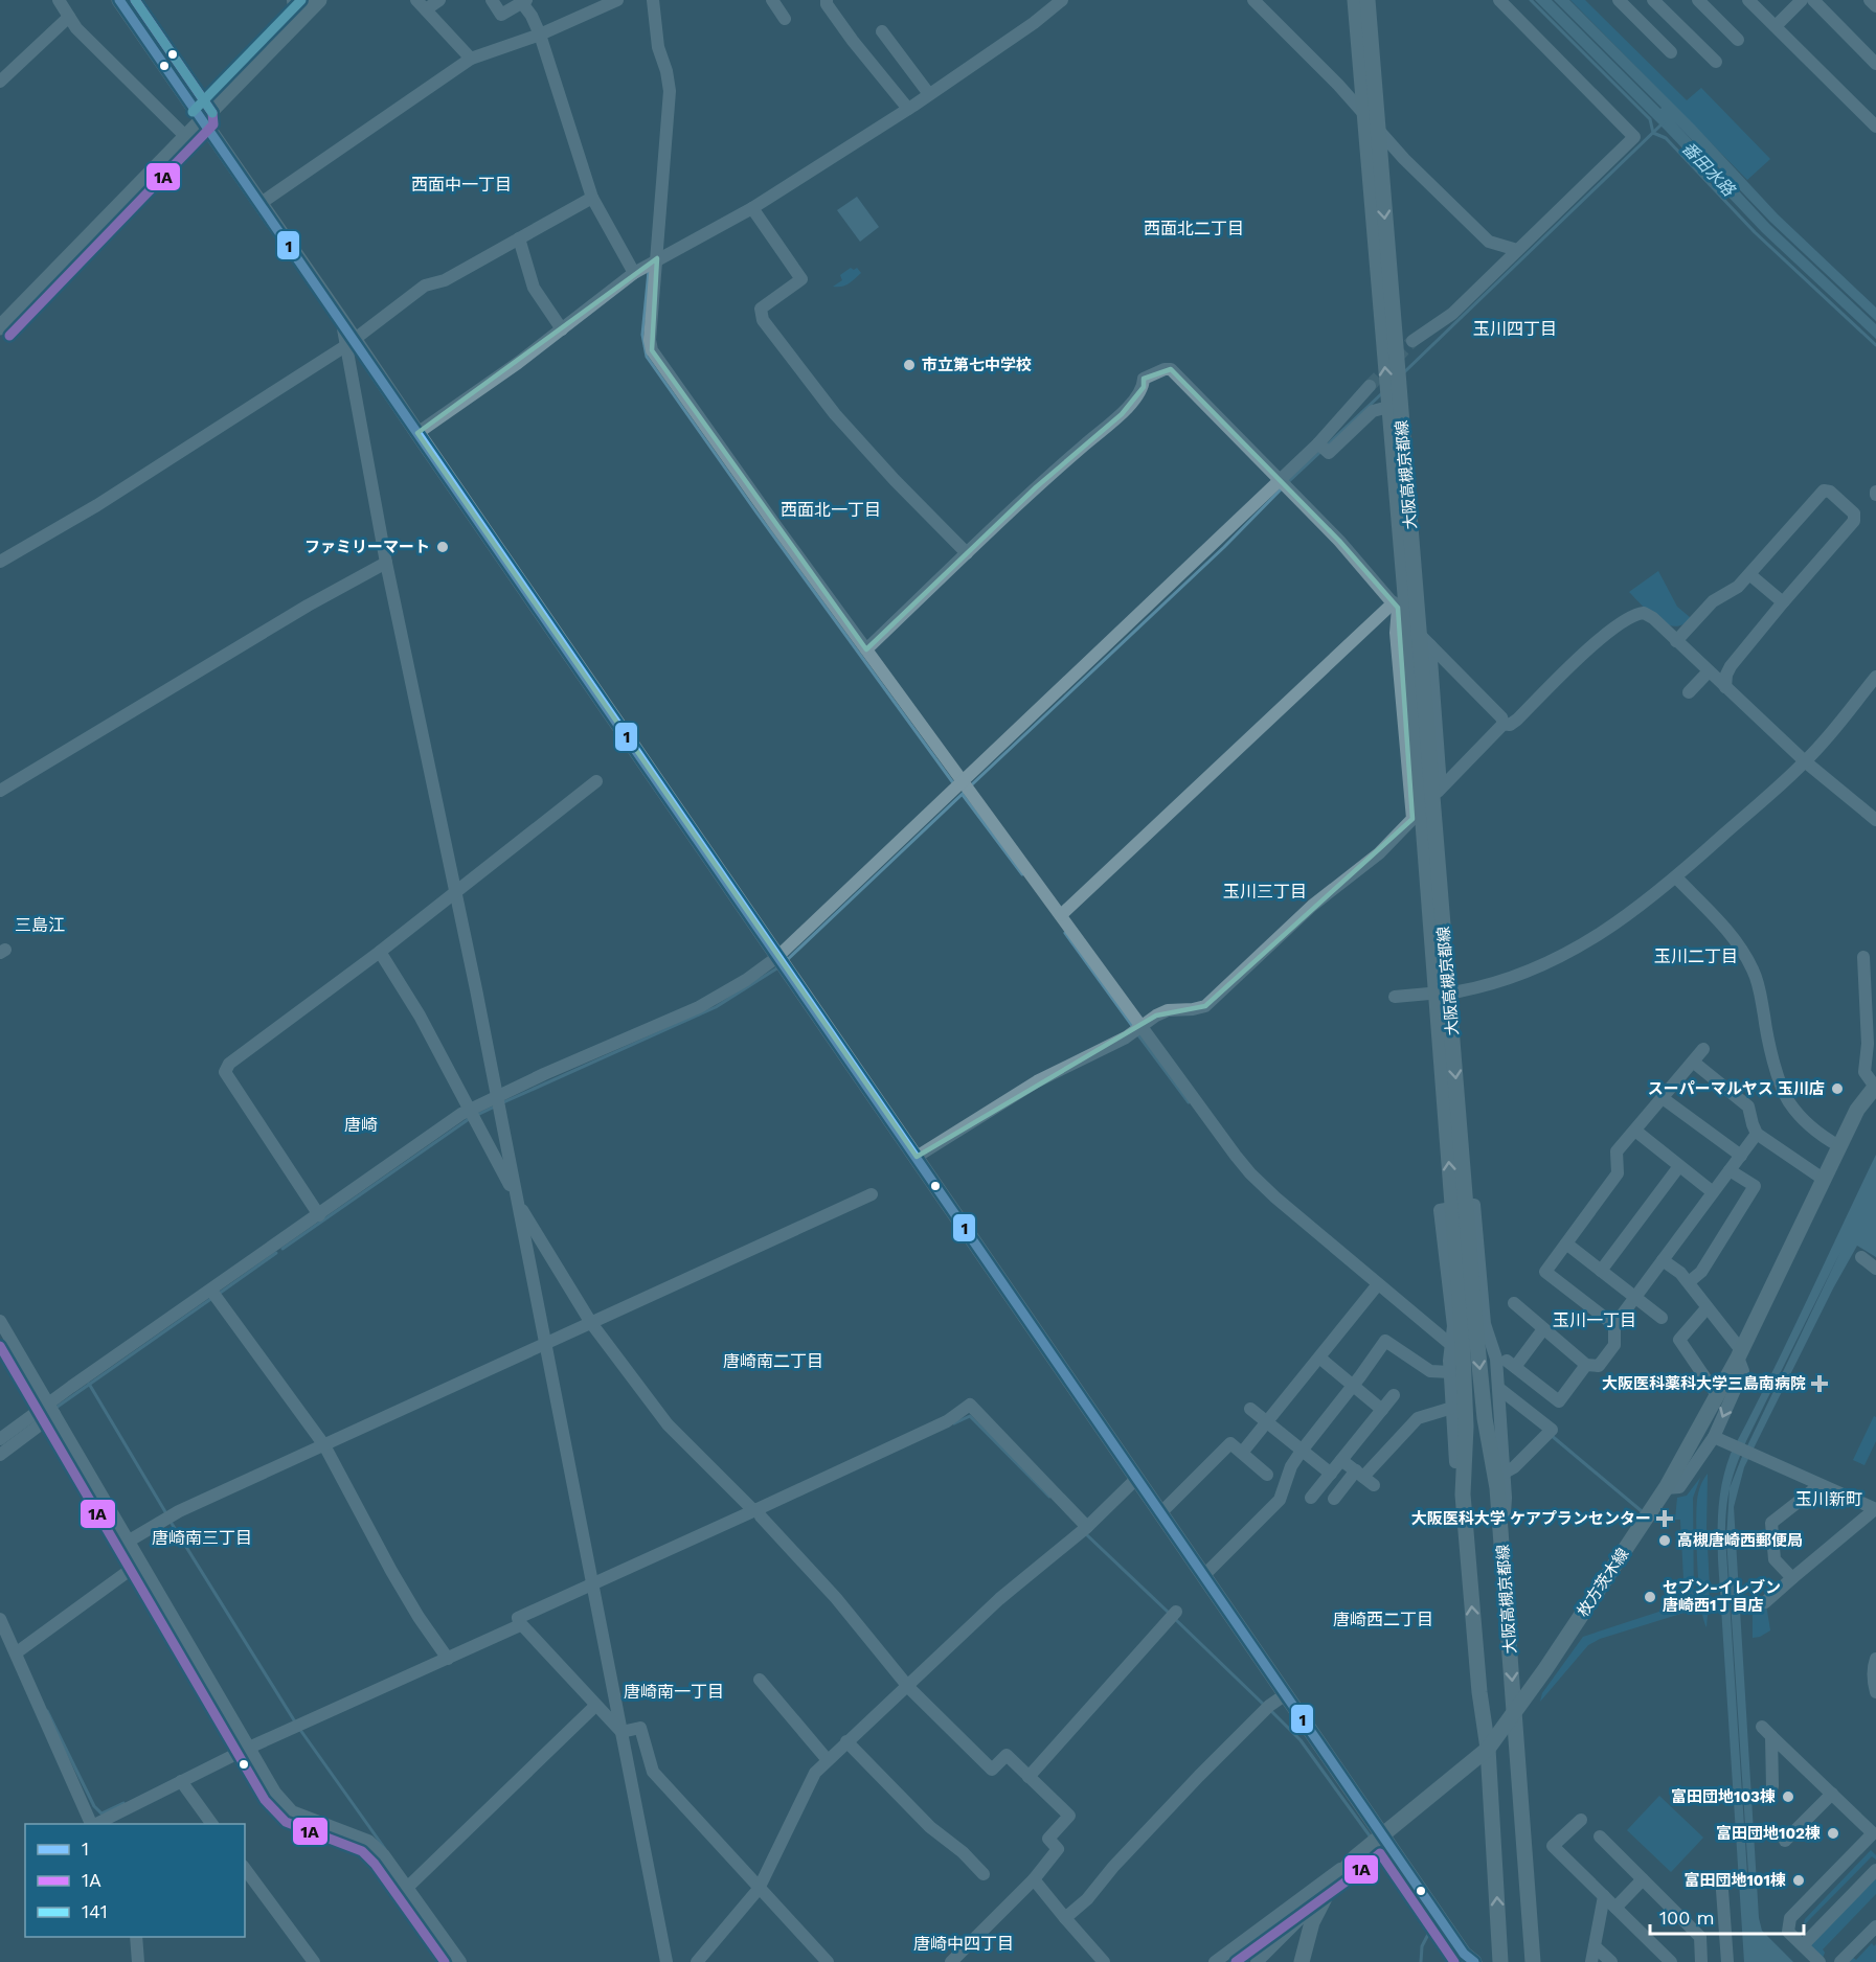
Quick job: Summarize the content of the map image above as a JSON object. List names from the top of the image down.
{
  "streets": {
    "main road": ["大阪高槻京都線", "枚方茨木線"]
  },
  "crossings": [
    ["大阪高槻京都線", "枚方茨木線"]
  ],
  "districts": [
    "西面中一丁目",
    "西面北二丁目",
    "玉川四丁目",
    "西面北一丁目",
    "玉川三丁目",
    "三島江",
    "玉川二丁目",
    "唐崎",
    "玉川一丁目",
    "唐崎南二丁目",
    "玉川新町",
    "唐崎南三丁目",
    "唐崎西二丁目",
    "唐崎南一丁目",
    "唐崎中四丁目"
  ],
  "water": ["番田水路"],
  "places": {
    "other": [
      "市立第七中学校",
      "ファミリーマート",
      "スーパーマルヤス 玉川店",
      "高槻唐崎西郵便局",
      "セブン-イレブン 唐崎西1丁目店",
      "富田団地103棟",
      "富田団地102棟",
      "富田団地101棟"
    ],
    "health": ["大阪医科薬科大学三島南病院", "大阪医科大学 ケアプランセンター"]
  },
  "lines": ["transit line 1", "transit line 1A", "transit line 141"],
  "legend": ["1", "1A", "141"],
  "scale_bar": "100 m"
}
